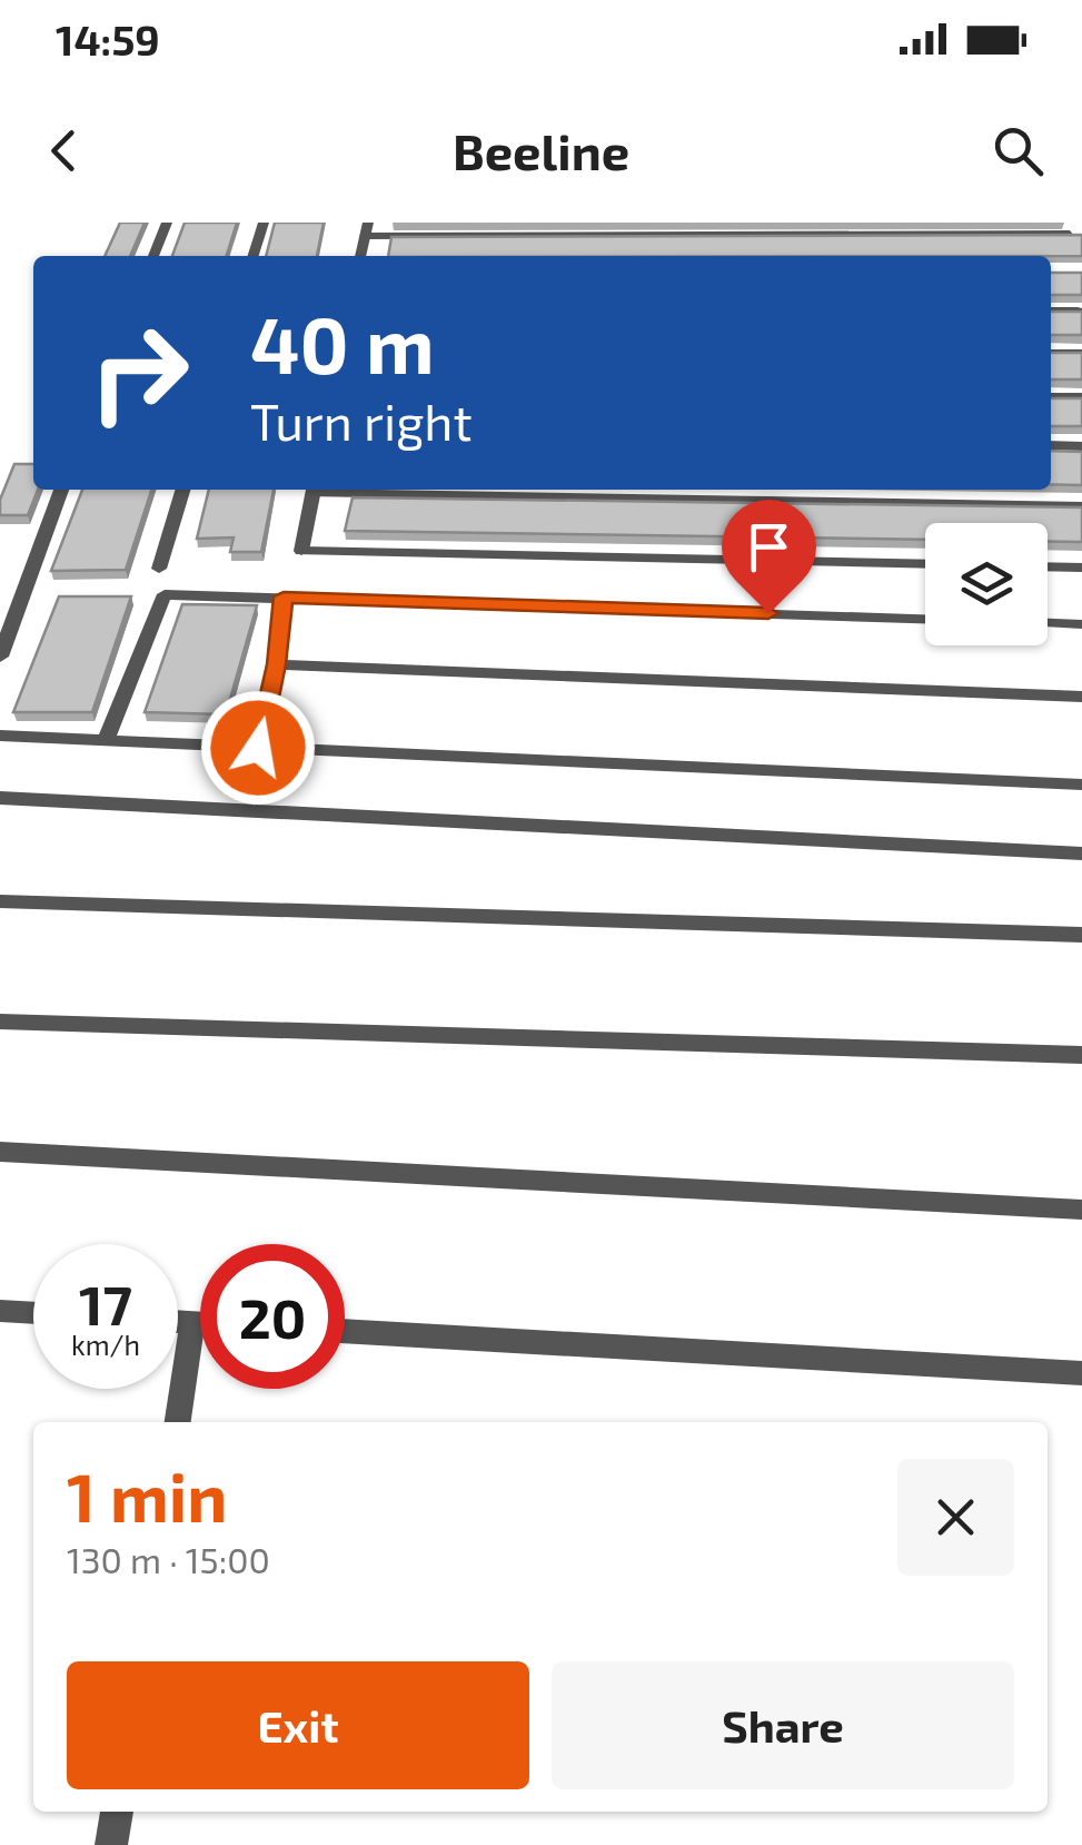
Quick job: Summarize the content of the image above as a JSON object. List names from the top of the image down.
{
  "page": {
    "status": "14:59",
    "header": "Beeline",
    "turn": ["40 m", "Turn right"],
    "speed": "17 km/h",
    "limit": "20",
    "heading": ["1 min", "130 m · 15:00"],
    "buttons": ["Exit", "Share"]
  }
}
